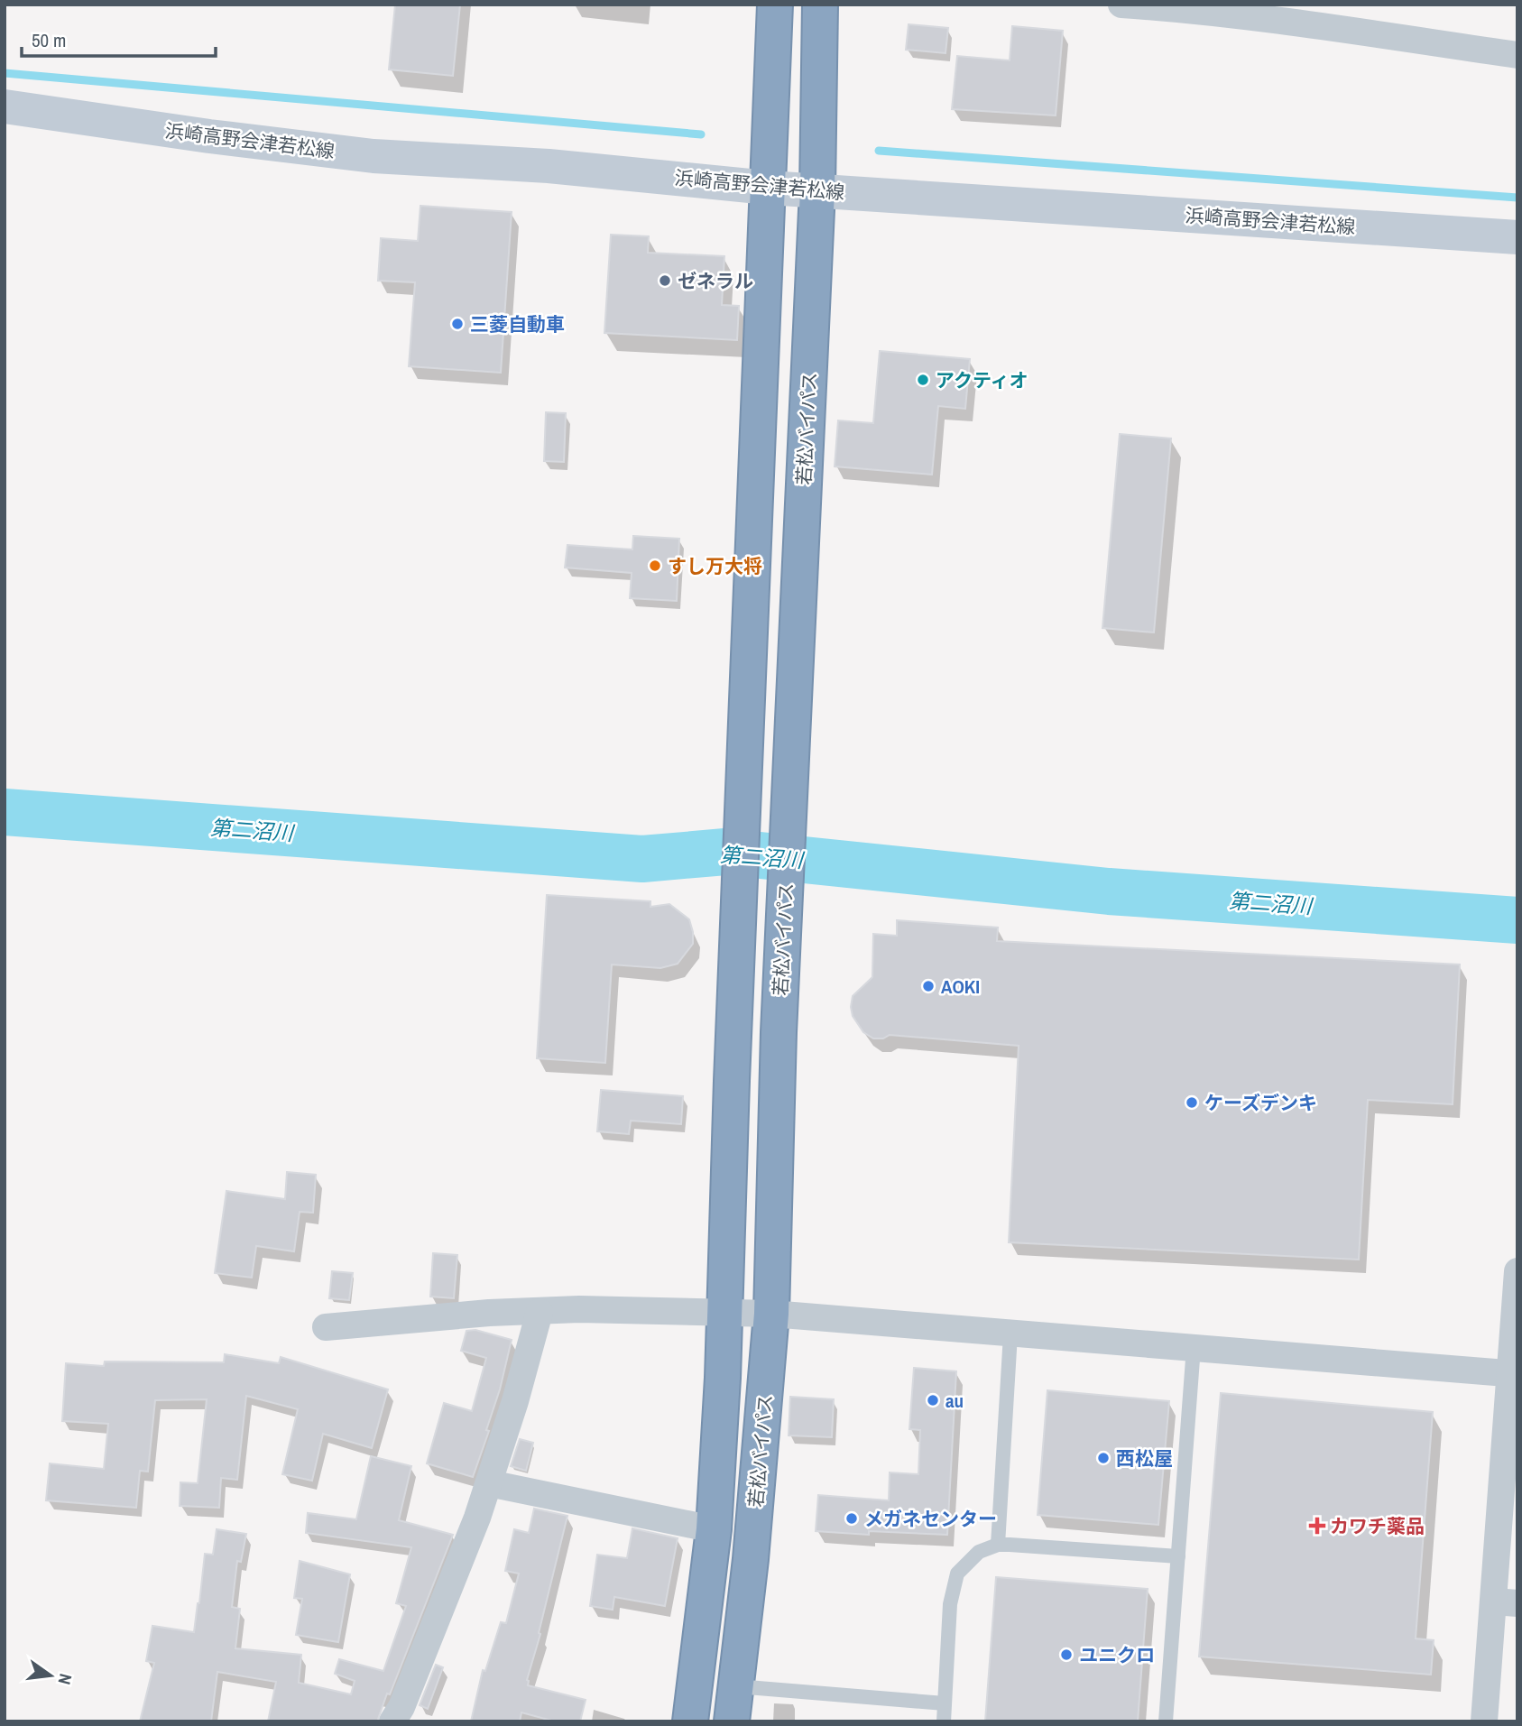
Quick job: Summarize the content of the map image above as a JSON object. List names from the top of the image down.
{
  "streets": {
    "highway": ["若松バイパス"],
    "main road": ["浜崎高野会津若松線"]
  },
  "crossings": [
    ["浜崎高野会津若松線", "若松バイパス"]
  ],
  "water": ["第二沼川"],
  "places": {
    "other": [
      "ゼネラル",
      "三菱自動車",
      "アクティオ",
      "すし万大将",
      "AOKI",
      "ケーズデンキ",
      "au",
      "西松屋",
      "メガネセンター",
      "ユニクロ"
    ],
    "health": ["カワチ薬品"]
  },
  "scale_bar": "50 m",
  "north": "right"
}
